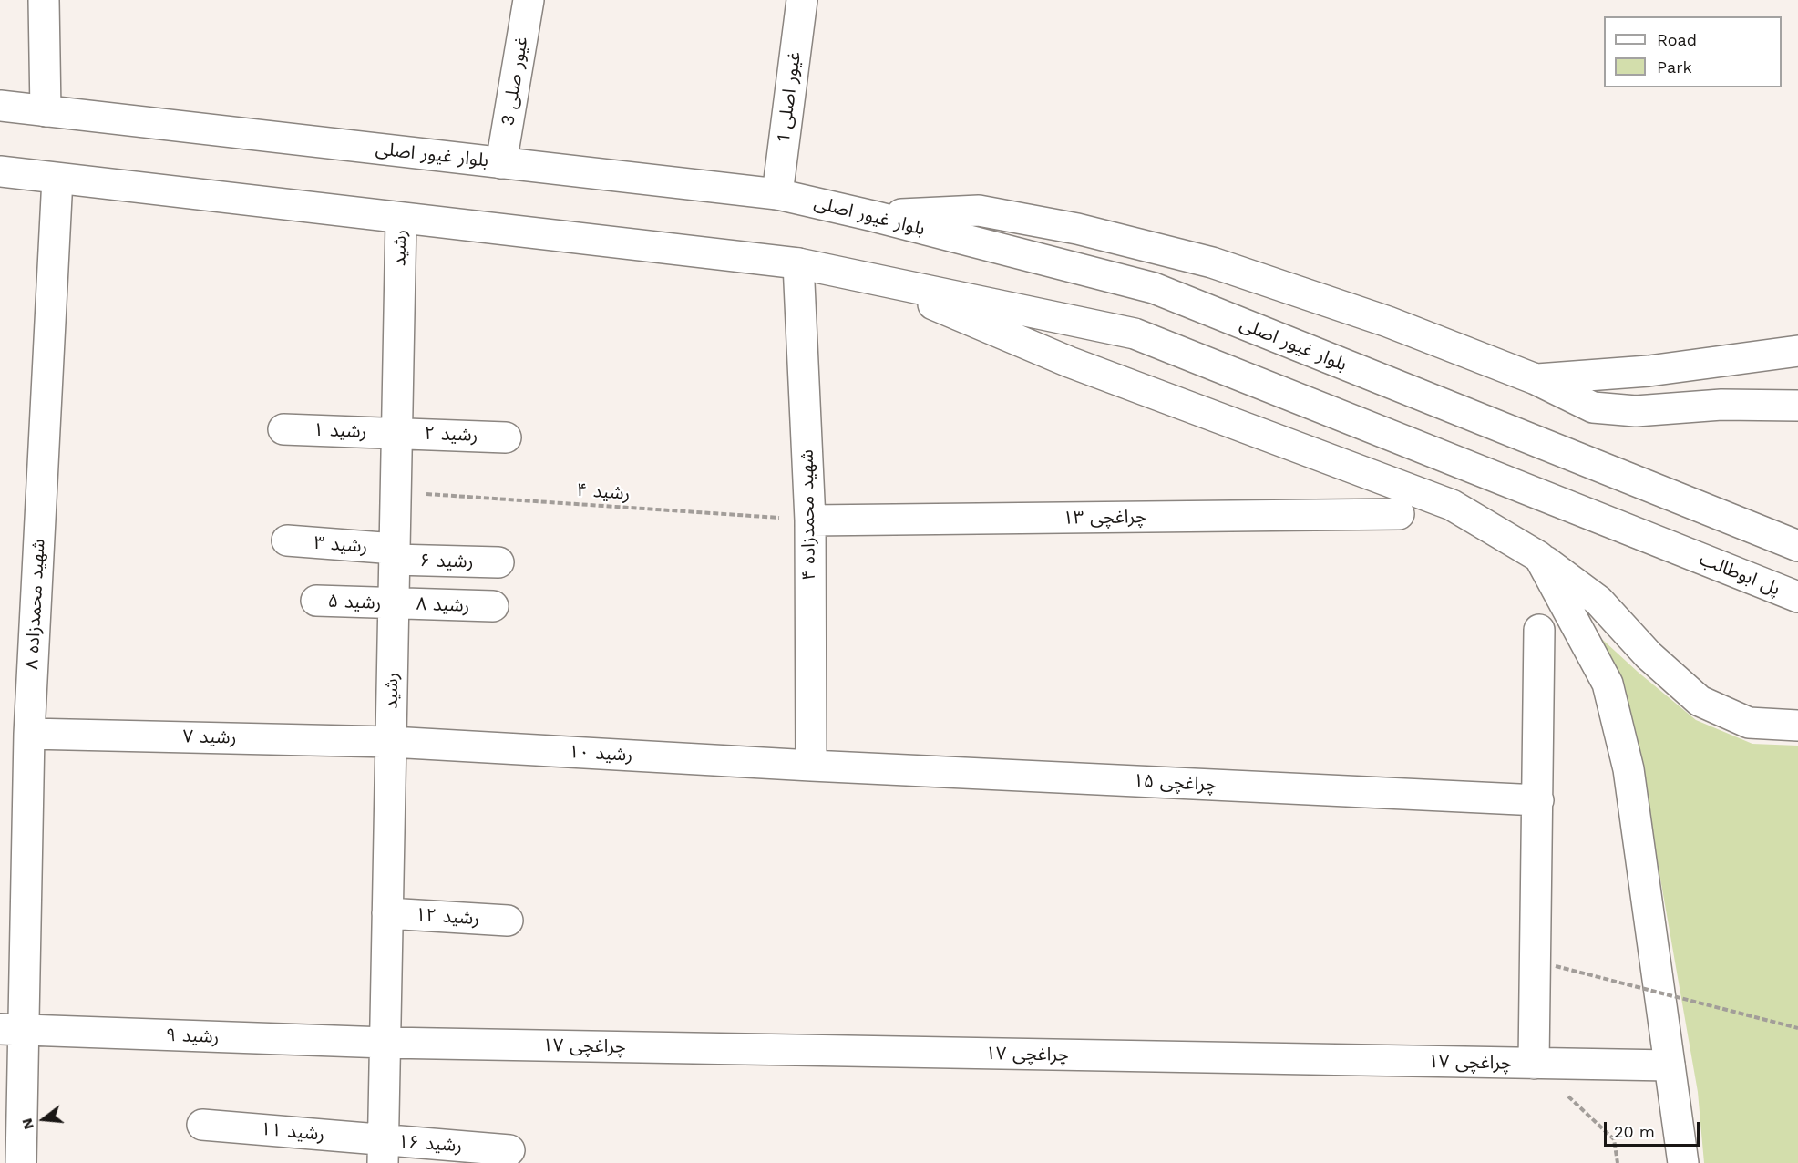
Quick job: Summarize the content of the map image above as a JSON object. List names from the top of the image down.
{
  "streets": {
    "street": [
      "غیور صلی 3",
      "غیور اصلی 1",
      "بلوار غیور اصلی",
      "رشید",
      "رشید ۱",
      "رشید ۲",
      "شهید محمدزاده ۴",
      "چراغچی ۱۳",
      "رشید ۳",
      "رشید ۶",
      "پل ابوطالب",
      "رشید ۵",
      "شهید محمدزاده ۸",
      "رشید ۸",
      "رشید ۷",
      "رشید ۱۰",
      "چراغچی ۱۵",
      "رشید ۱۲",
      "رشید ۹",
      "چراغچی ۱۷",
      "رشید ۱۱",
      "رشید ۱۶"
    ],
    "path": ["رشید ۴"]
  },
  "crossings": [
    ["غیور صلی 3", "بلوار غیور اصلی"],
    ["غیور اصلی 1", "بلوار غیور اصلی"],
    ["رشید", "رشید ۱"],
    ["رشید", "رشید ۲"],
    ["رشید", "رشید ۴"],
    ["رشید", "رشید ۳"],
    ["رشید", "رشید ۶"],
    ["رشید", "رشید ۵"],
    ["رشید", "رشید ۸"],
    ["رشید", "رشید ۷"],
    ["رشید", "رشید ۱۰"],
    ["رشید", "رشید ۱۲"],
    ["رشید", "رشید ۹"],
    ["رشید", "چراغچی ۱۷"],
    ["رشید", "رشید ۱۱"],
    ["رشید", "رشید ۱۶"],
    ["رشید ۱", "رشید ۲"],
    ["رشید ۴", "شهید محمدزاده ۴"],
    ["رشید ۴", "چراغچی ۱۳"],
    ["شهید محمدزاده ۴", "چراغچی ۱۳"],
    ["شهید محمدزاده ۴", "رشید ۱۰"],
    ["شهید محمدزاده ۴", "چراغچی ۱۵"],
    ["رشید ۳", "رشید ۶"],
    ["رشید ۵", "رشید ۸"],
    ["شهید محمدزاده ۸", "رشید ۷"],
    ["شهید محمدزاده ۸", "رشید ۹"],
    ["رشید ۷", "رشید ۱۰"],
    ["رشید ۱۰", "چراغچی ۱۵"],
    ["رشید ۹", "چراغچی ۱۷"],
    ["رشید ۱۱", "رشید ۱۶"]
  ],
  "legend": ["Road", "Park"],
  "scale_bar": "20 m",
  "north": "left"
}
